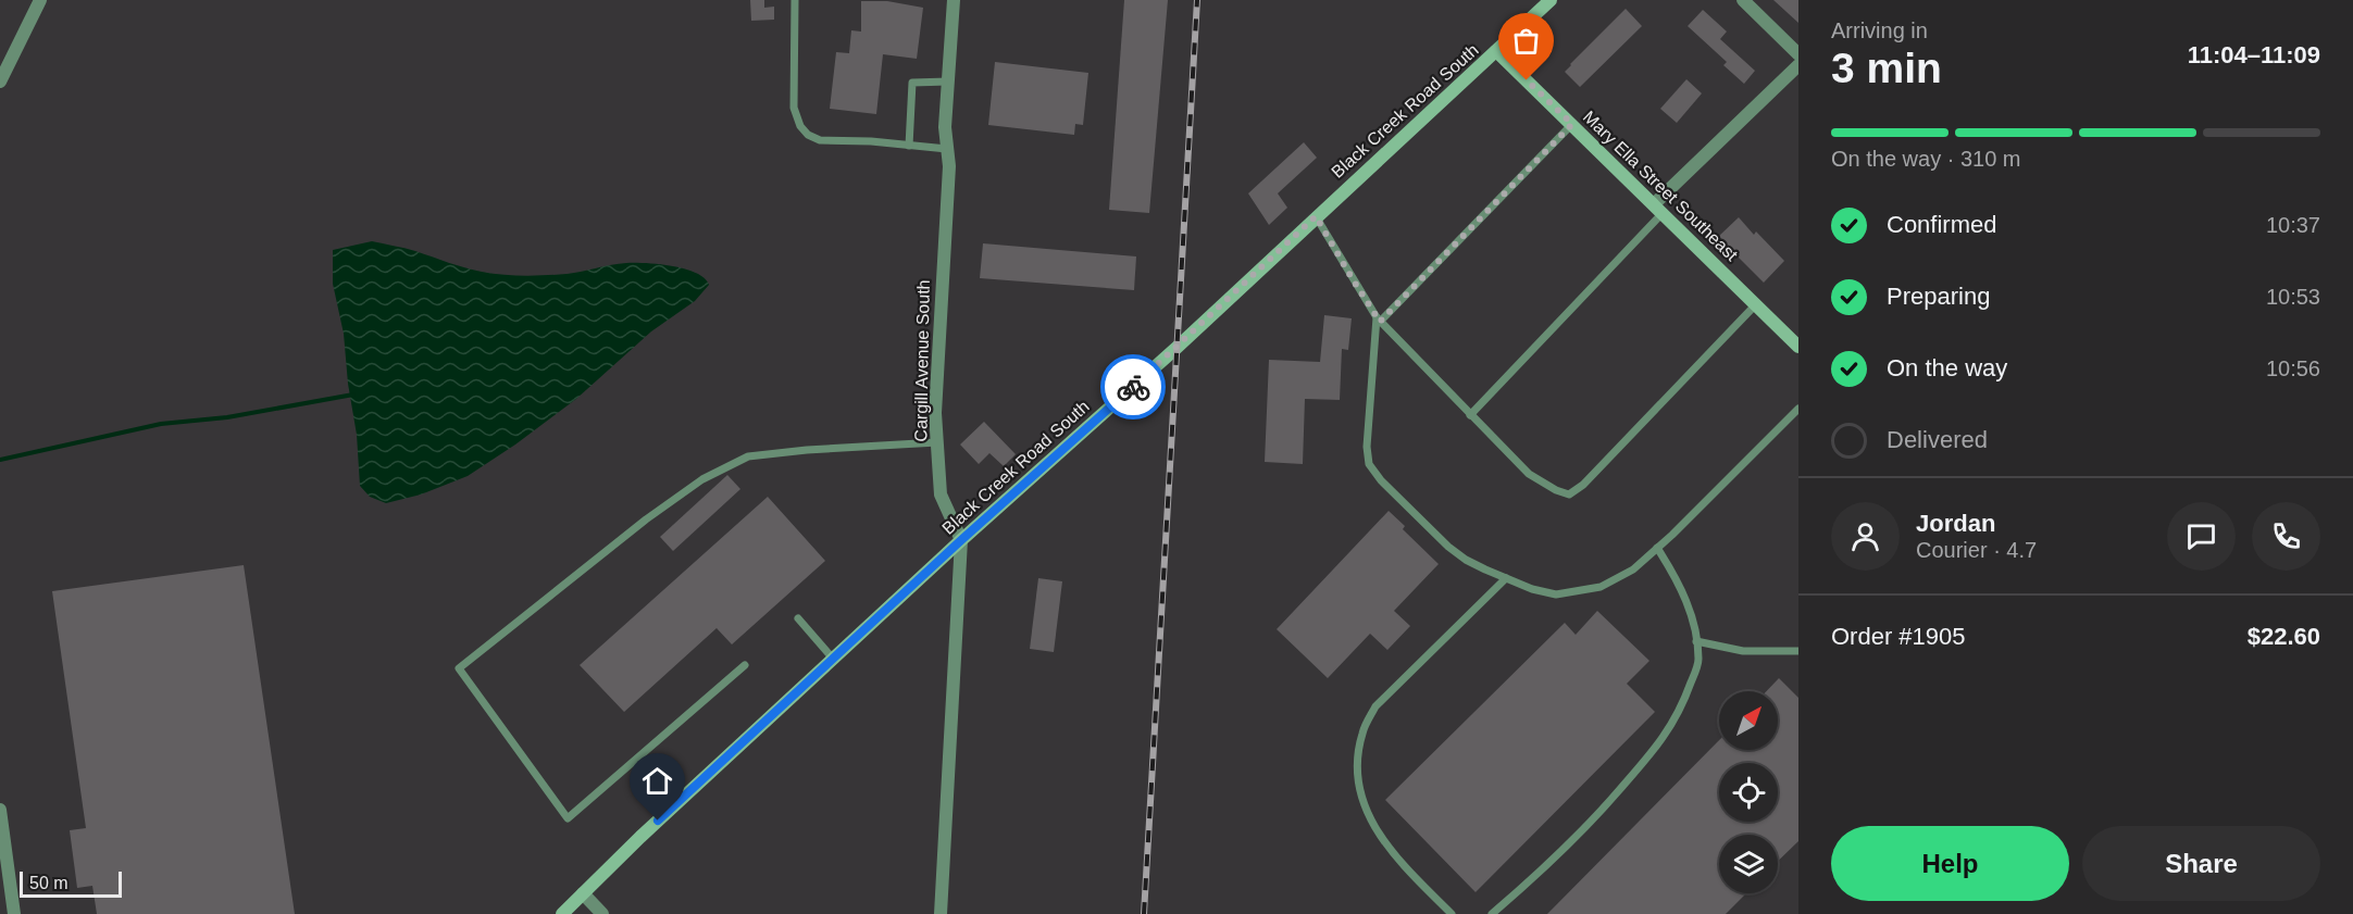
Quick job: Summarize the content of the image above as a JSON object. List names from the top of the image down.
{
  "streets": {
    "street": ["Black Creek Road South", "Mary Ella Street Southeast", "Cargill Avenue South"]
  },
  "crossings": [
    ["Black Creek Road South", "Mary Ella Street Southeast"],
    ["Black Creek Road South", "Cargill Avenue South"]
  ],
  "scale_bar": "50 m",
  "north": "top right",
  "page": {
    "heading": ["3 min", "Arriving in", "11:04–11:09"],
    "panel": [
      "Jordan",
      "Courier · 4.7",
      "Order #1905",
      "$22.60"
    ],
    "bar": "On the way · 310 m",
    "list": [
      ["Confirmed", "10:37"],
      ["Preparing", "10:53"],
      ["On the way", "10:56"],
      "Delivered"
    ],
    "buttons": ["Help", "Share"],
    "scale": "50 m"
  }
}
